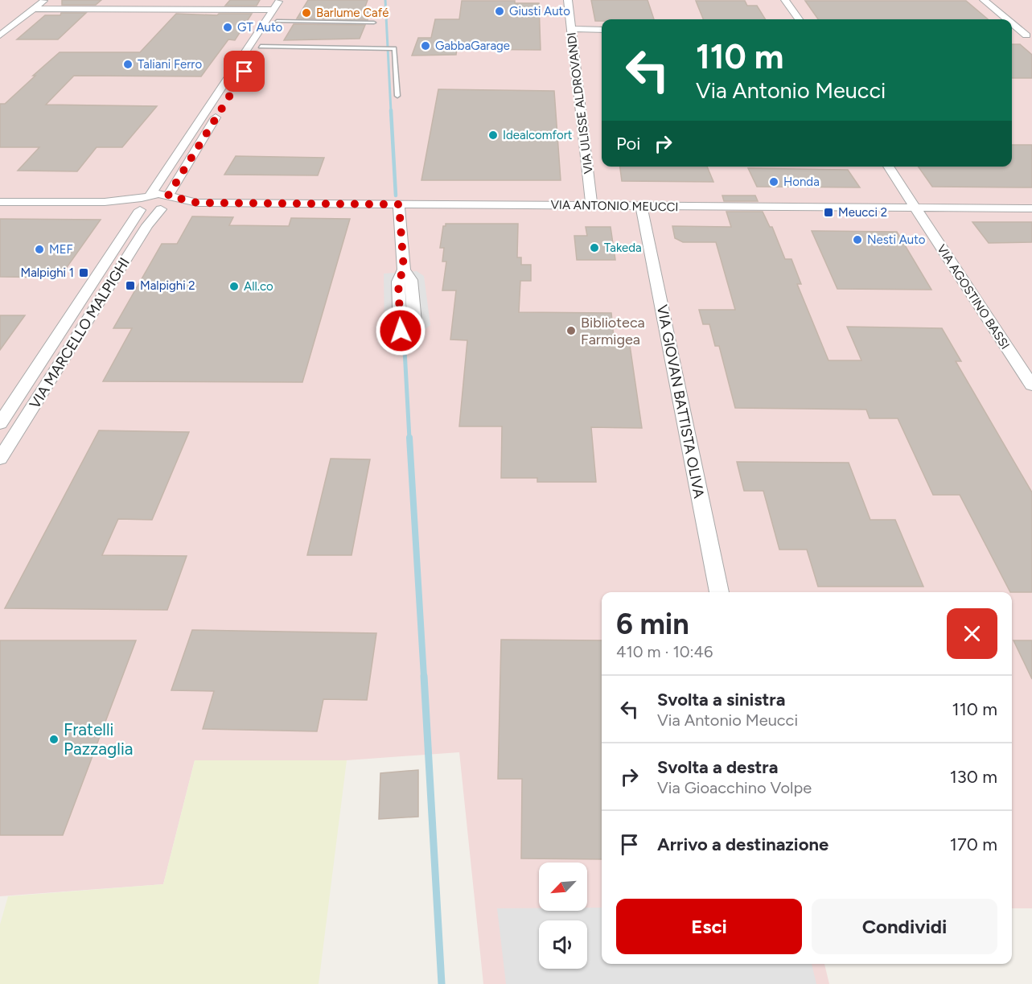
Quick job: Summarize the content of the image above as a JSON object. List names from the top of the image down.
{
  "streets": {
    "street": [
      "VIA ULISSE ALDROVANDI",
      "VIA ANTONIO MEUCCI",
      "VIA AGOSTINO BASSI",
      "VIA MARCELLO MALPIGHI",
      "VIA GIOVAN BATTISTA OLIVA"
    ]
  },
  "crossings": [
    ["VIA ULISSE ALDROVANDI", "VIA ANTONIO MEUCCI"],
    ["VIA ANTONIO MEUCCI", "VIA AGOSTINO BASSI"],
    ["VIA ANTONIO MEUCCI", "VIA MARCELLO MALPIGHI"],
    ["VIA ANTONIO MEUCCI", "VIA GIOVAN BATTISTA OLIVA"]
  ],
  "places": {
    "other": [
      "Giusti Auto",
      "Barlume Café",
      "GT Auto",
      "GabbaGarage",
      "Taliani Ferro",
      "Idealcomfort",
      "Honda",
      "Nesti Auto",
      "Takeda",
      "MEF",
      "All.co",
      "Biblioteca Farmigea",
      "Fratelli Pazzaglia"
    ],
    "transit": ["Meucci 2", "Malpighi 1", "Malpighi 2"]
  },
  "north": "bottom left",
  "page": {
    "turn": ["110 m", "Via Antonio Meucci"],
    "then": "Poi",
    "heading": ["6 min", "410 m · 10:46"],
    "list": [
      {
        "name": "Svolta a sinistra",
        "note": "Via Antonio Meucci",
        "value": "110 m"
      },
      {
        "name": "Svolta a destra",
        "note": "Via Gioacchino Volpe",
        "value": "130 m"
      },
      {
        "name": "Arrivo a destinazione",
        "value": "170 m"
      }
    ],
    "buttons": ["Esci", "Condividi"]
  }
}
